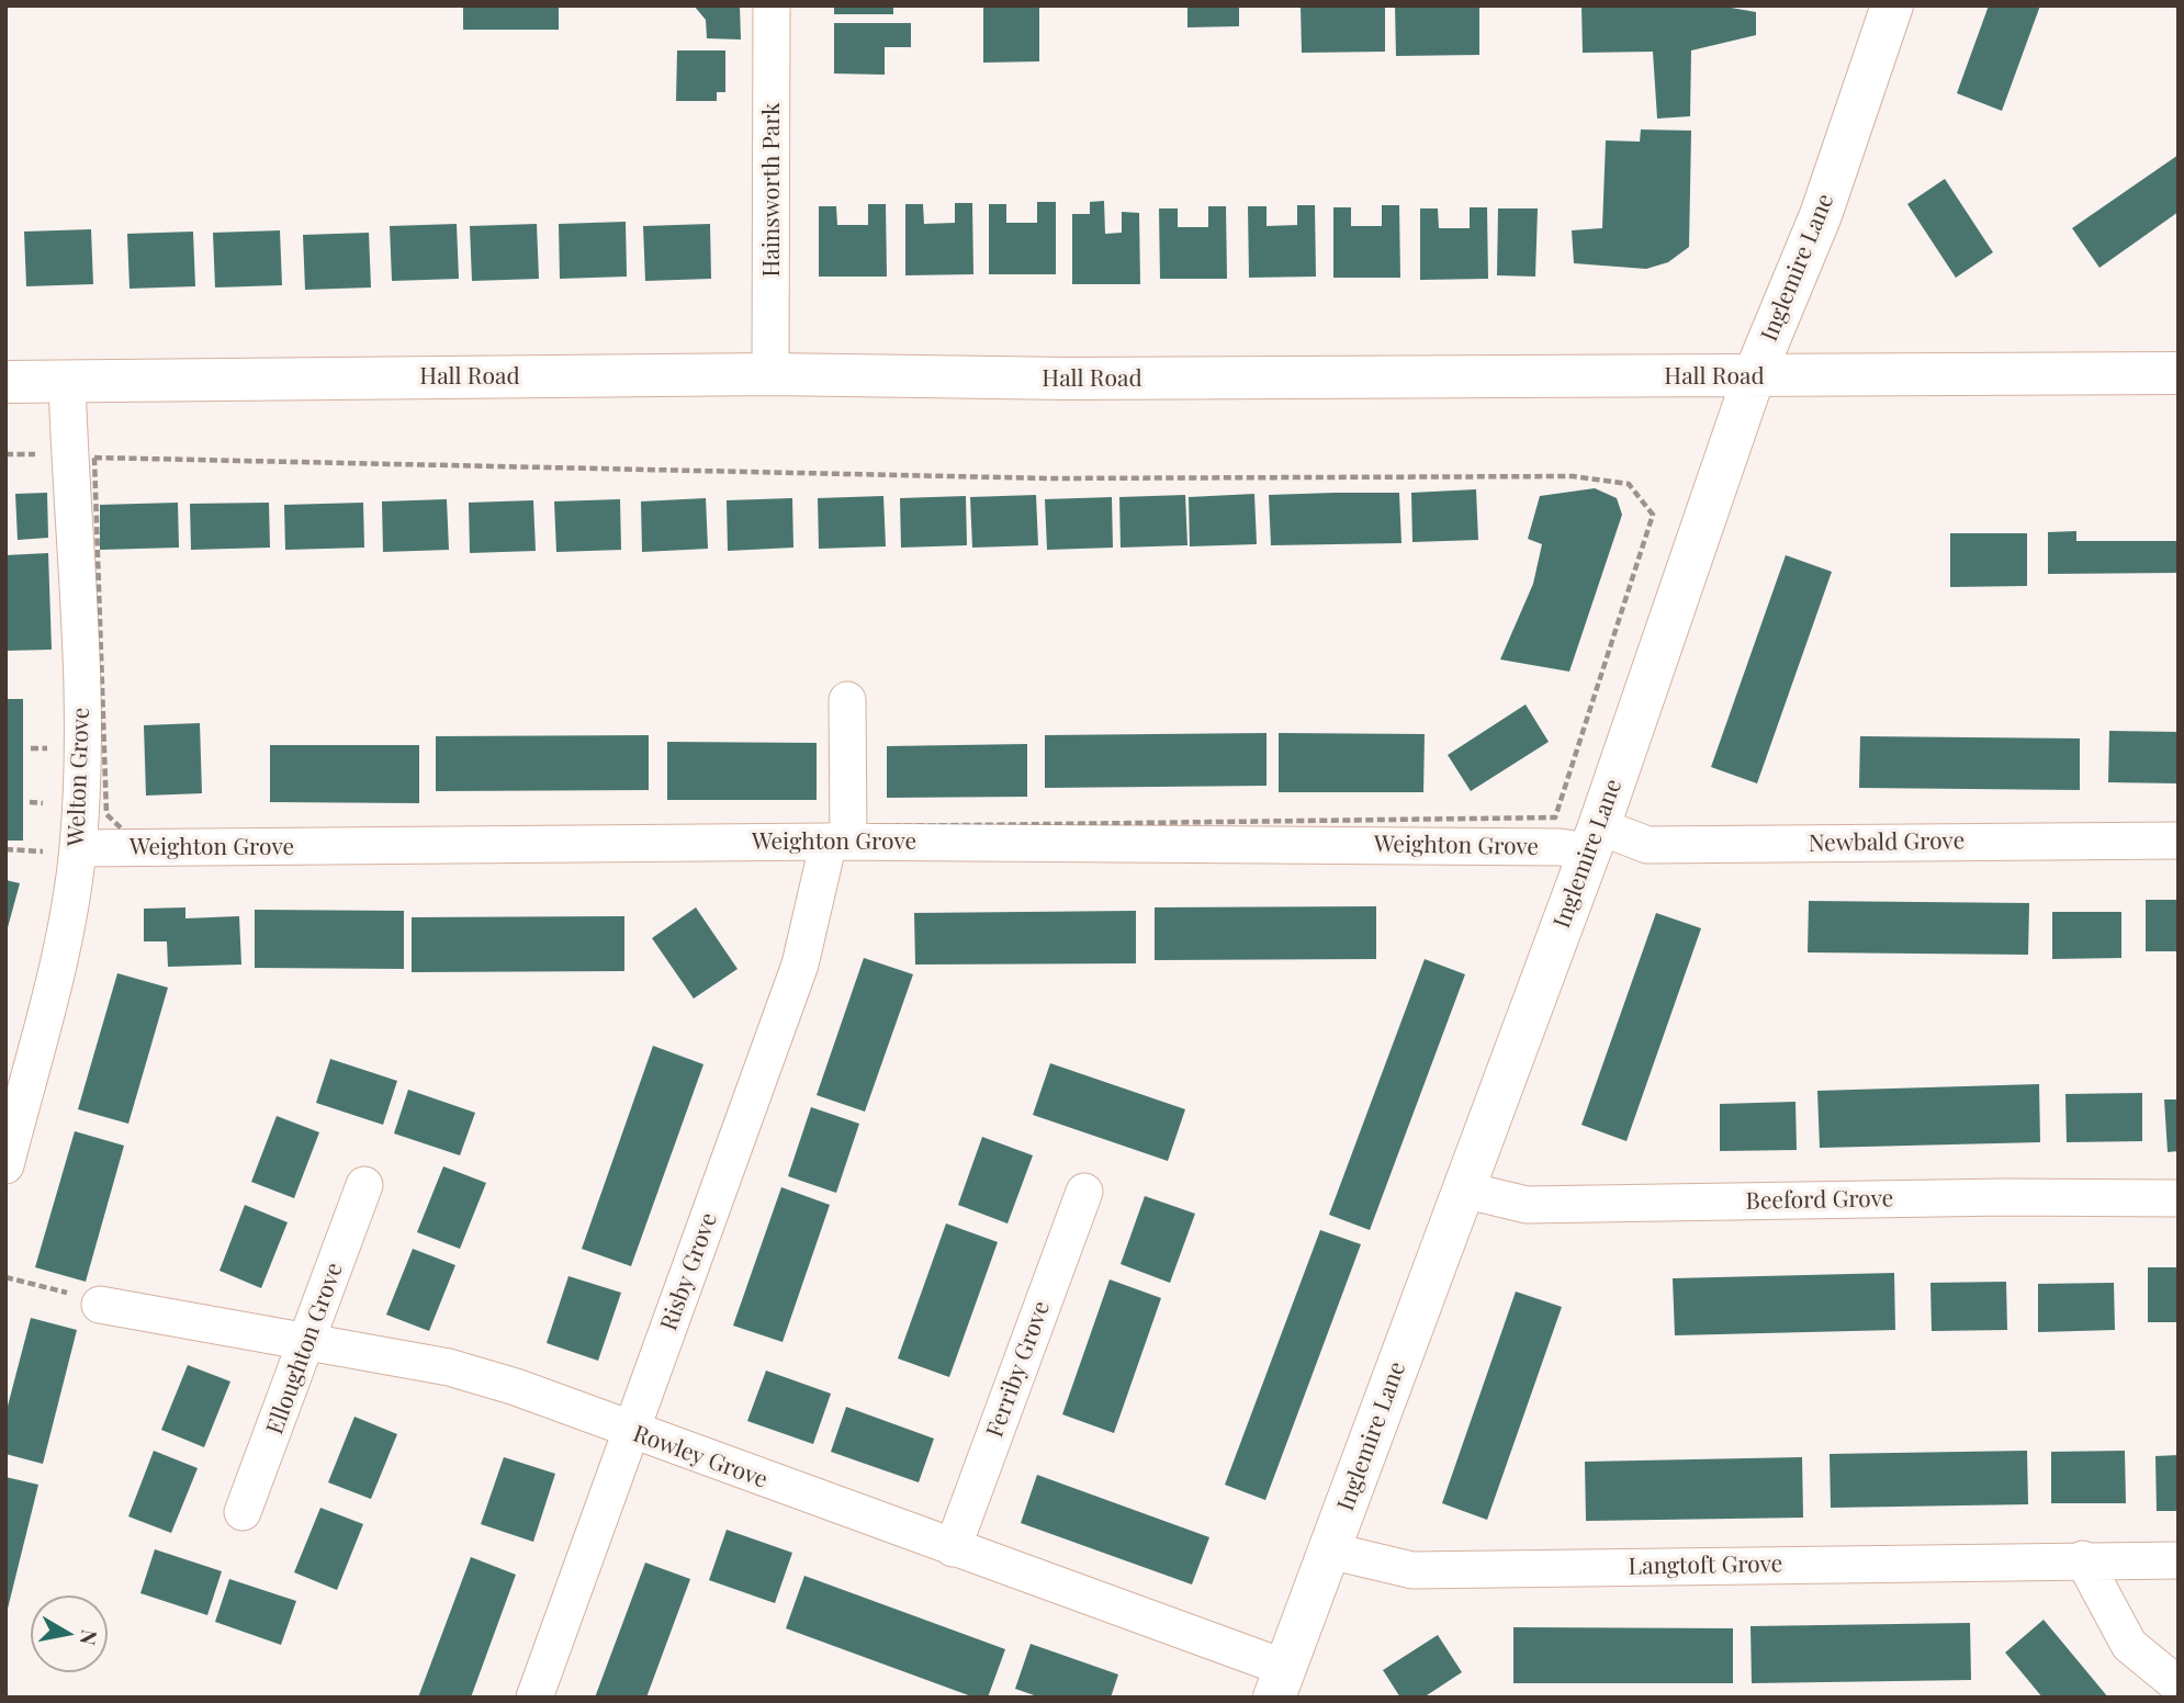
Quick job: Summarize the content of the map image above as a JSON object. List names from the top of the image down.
{
  "streets": {
    "street": [
      "Hainsworth Park",
      "Inglemire Lane",
      "Hall Road",
      "Welton Grove",
      "Weighton Grove",
      "Newbald Grove",
      "Beeford Grove",
      "Risby Grove",
      "Elloughton Grove",
      "Ferriby Grove",
      "Rowley Grove",
      "Langtoft Grove"
    ]
  },
  "crossings": [
    ["Hainsworth Park", "Hall Road"],
    ["Inglemire Lane", "Hall Road"],
    ["Inglemire Lane", "Weighton Grove"],
    ["Inglemire Lane", "Newbald Grove"],
    ["Inglemire Lane", "Beeford Grove"],
    ["Inglemire Lane", "Rowley Grove"],
    ["Inglemire Lane", "Langtoft Grove"],
    ["Hall Road", "Welton Grove"],
    ["Welton Grove", "Weighton Grove"],
    ["Weighton Grove", "Newbald Grove"],
    ["Weighton Grove", "Risby Grove"],
    ["Risby Grove", "Rowley Grove"],
    ["Elloughton Grove", "Rowley Grove"],
    ["Ferriby Grove", "Rowley Grove"]
  ],
  "north": "right"
}
